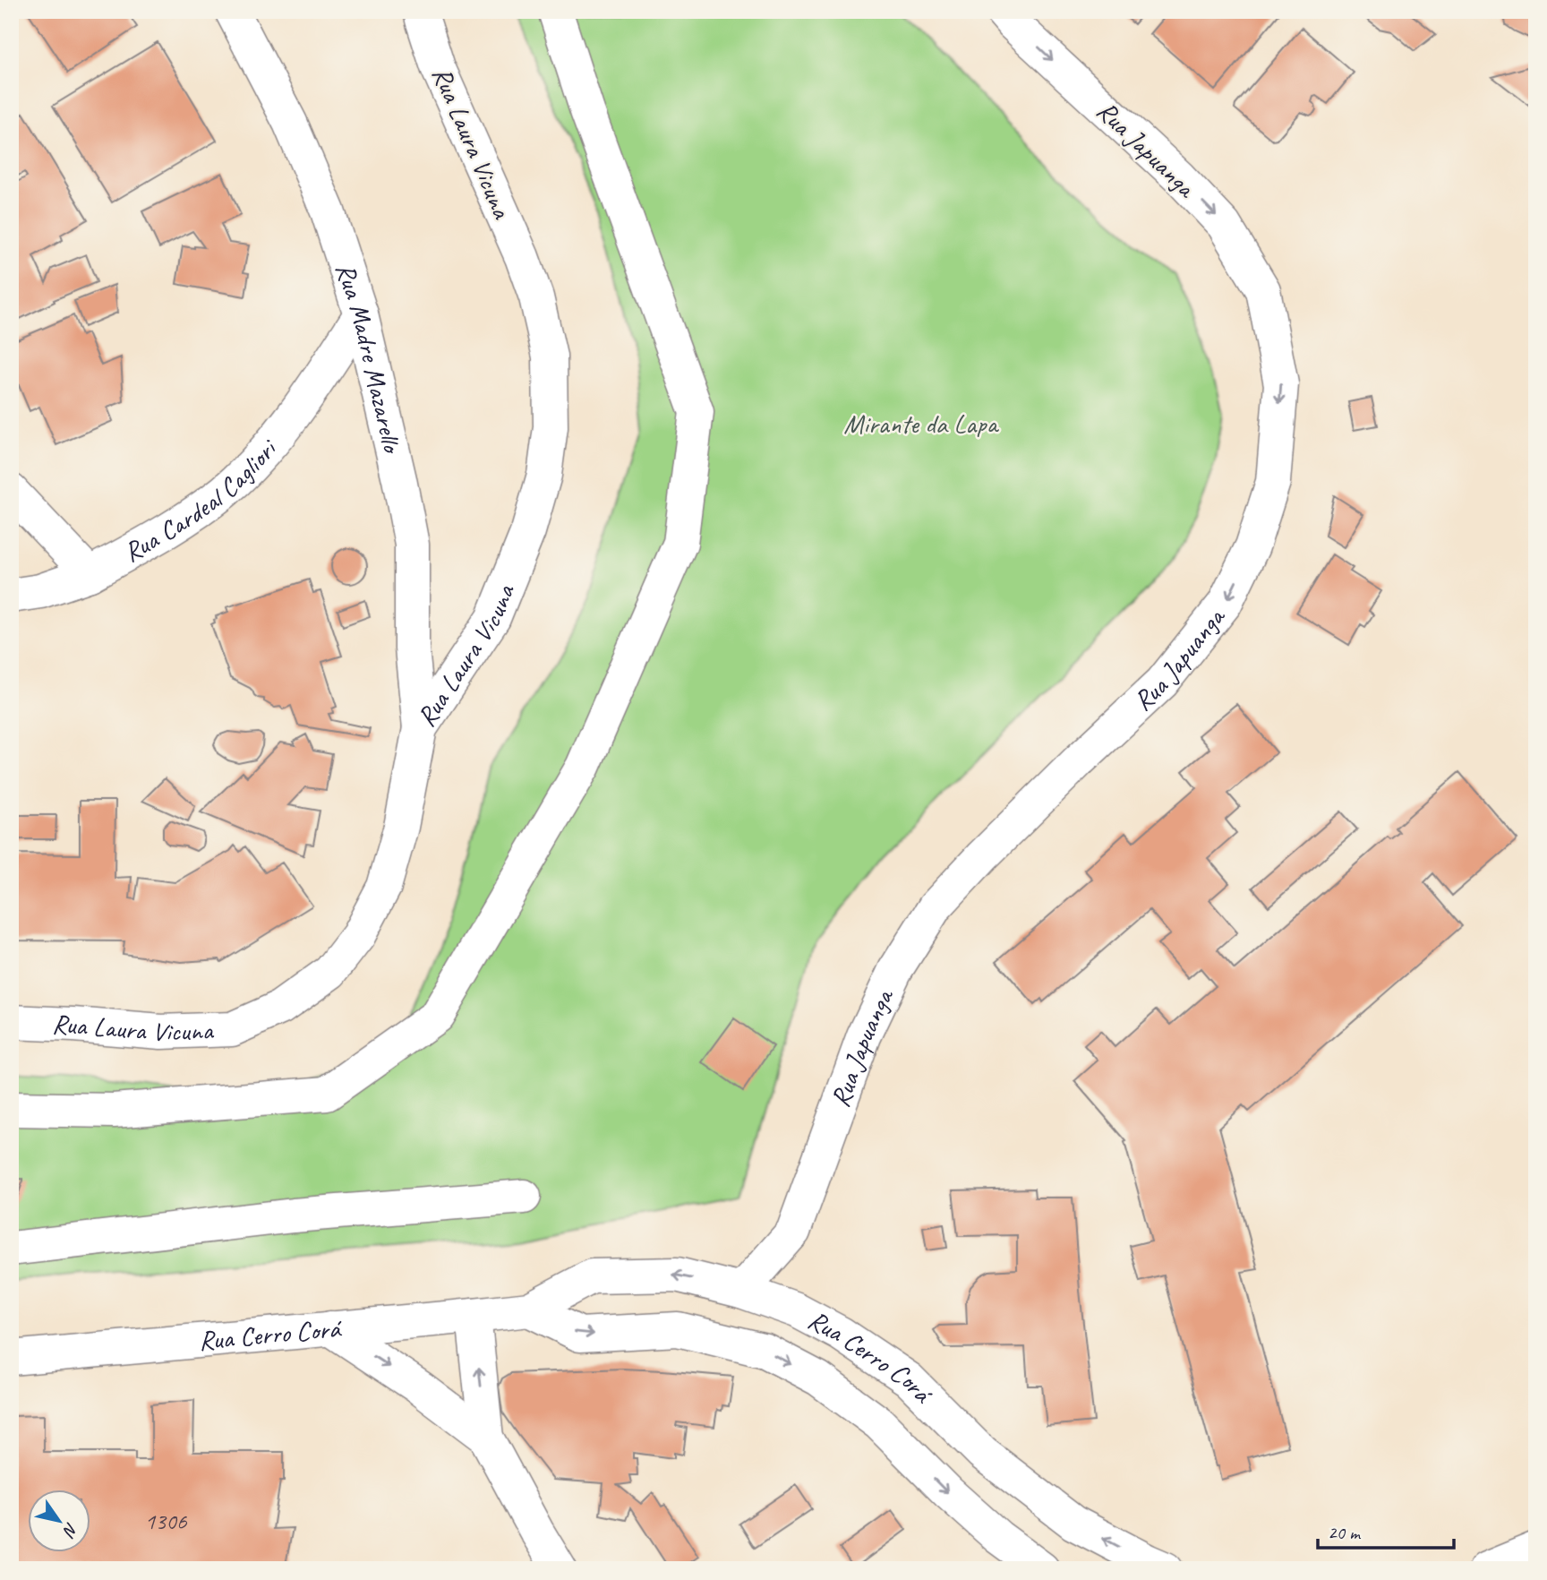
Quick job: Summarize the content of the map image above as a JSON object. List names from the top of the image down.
{
  "streets": {
    "street": [
      "Rua Laura Vicuna",
      "Rua Japuanga",
      "Rua Madre Mazarello",
      "Rua Cardeal Cagliori",
      "Rua Cerro Corá"
    ]
  },
  "crossings": [
    ["Rua Laura Vicuna", "Rua Madre Mazarello"],
    ["Rua Japuanga", "Rua Cerro Corá"],
    ["Rua Madre Mazarello", "Rua Cardeal Cagliori"]
  ],
  "one_way": ["Rua Japuanga"],
  "parks": ["Mirante da Lapa"],
  "house_numbers": ["1306"],
  "scale_bar": "20 m",
  "north": "bottom right"
}
